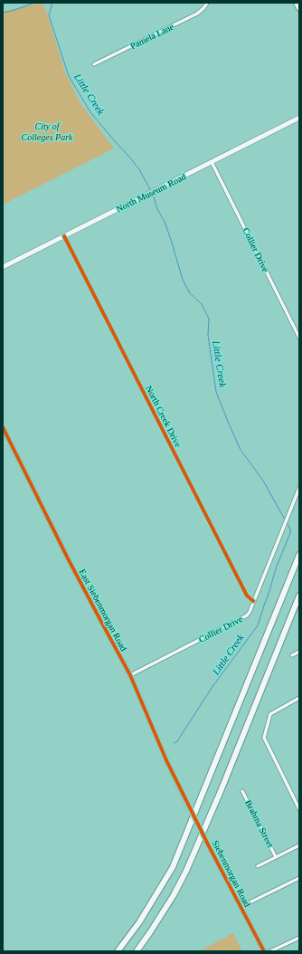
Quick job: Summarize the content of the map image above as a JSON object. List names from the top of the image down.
{
  "streets": {
    "street": [
      "Pamela Lane",
      "North Museum Road",
      "Collier Drive",
      "North Creek Drive",
      "East Siebenmorgan Road",
      "Brahma Street",
      "Siebenmorgan Road"
    ]
  },
  "crossings": [
    ["North Museum Road", "Collier Drive"],
    ["North Museum Road", "North Creek Drive"],
    ["Collier Drive", "North Creek Drive"],
    ["Collier Drive", "East Siebenmorgan Road"],
    ["East Siebenmorgan Road", "Siebenmorgan Road"]
  ],
  "water": ["Little Creek"],
  "parks": ["City of Colleges Park"]
}
